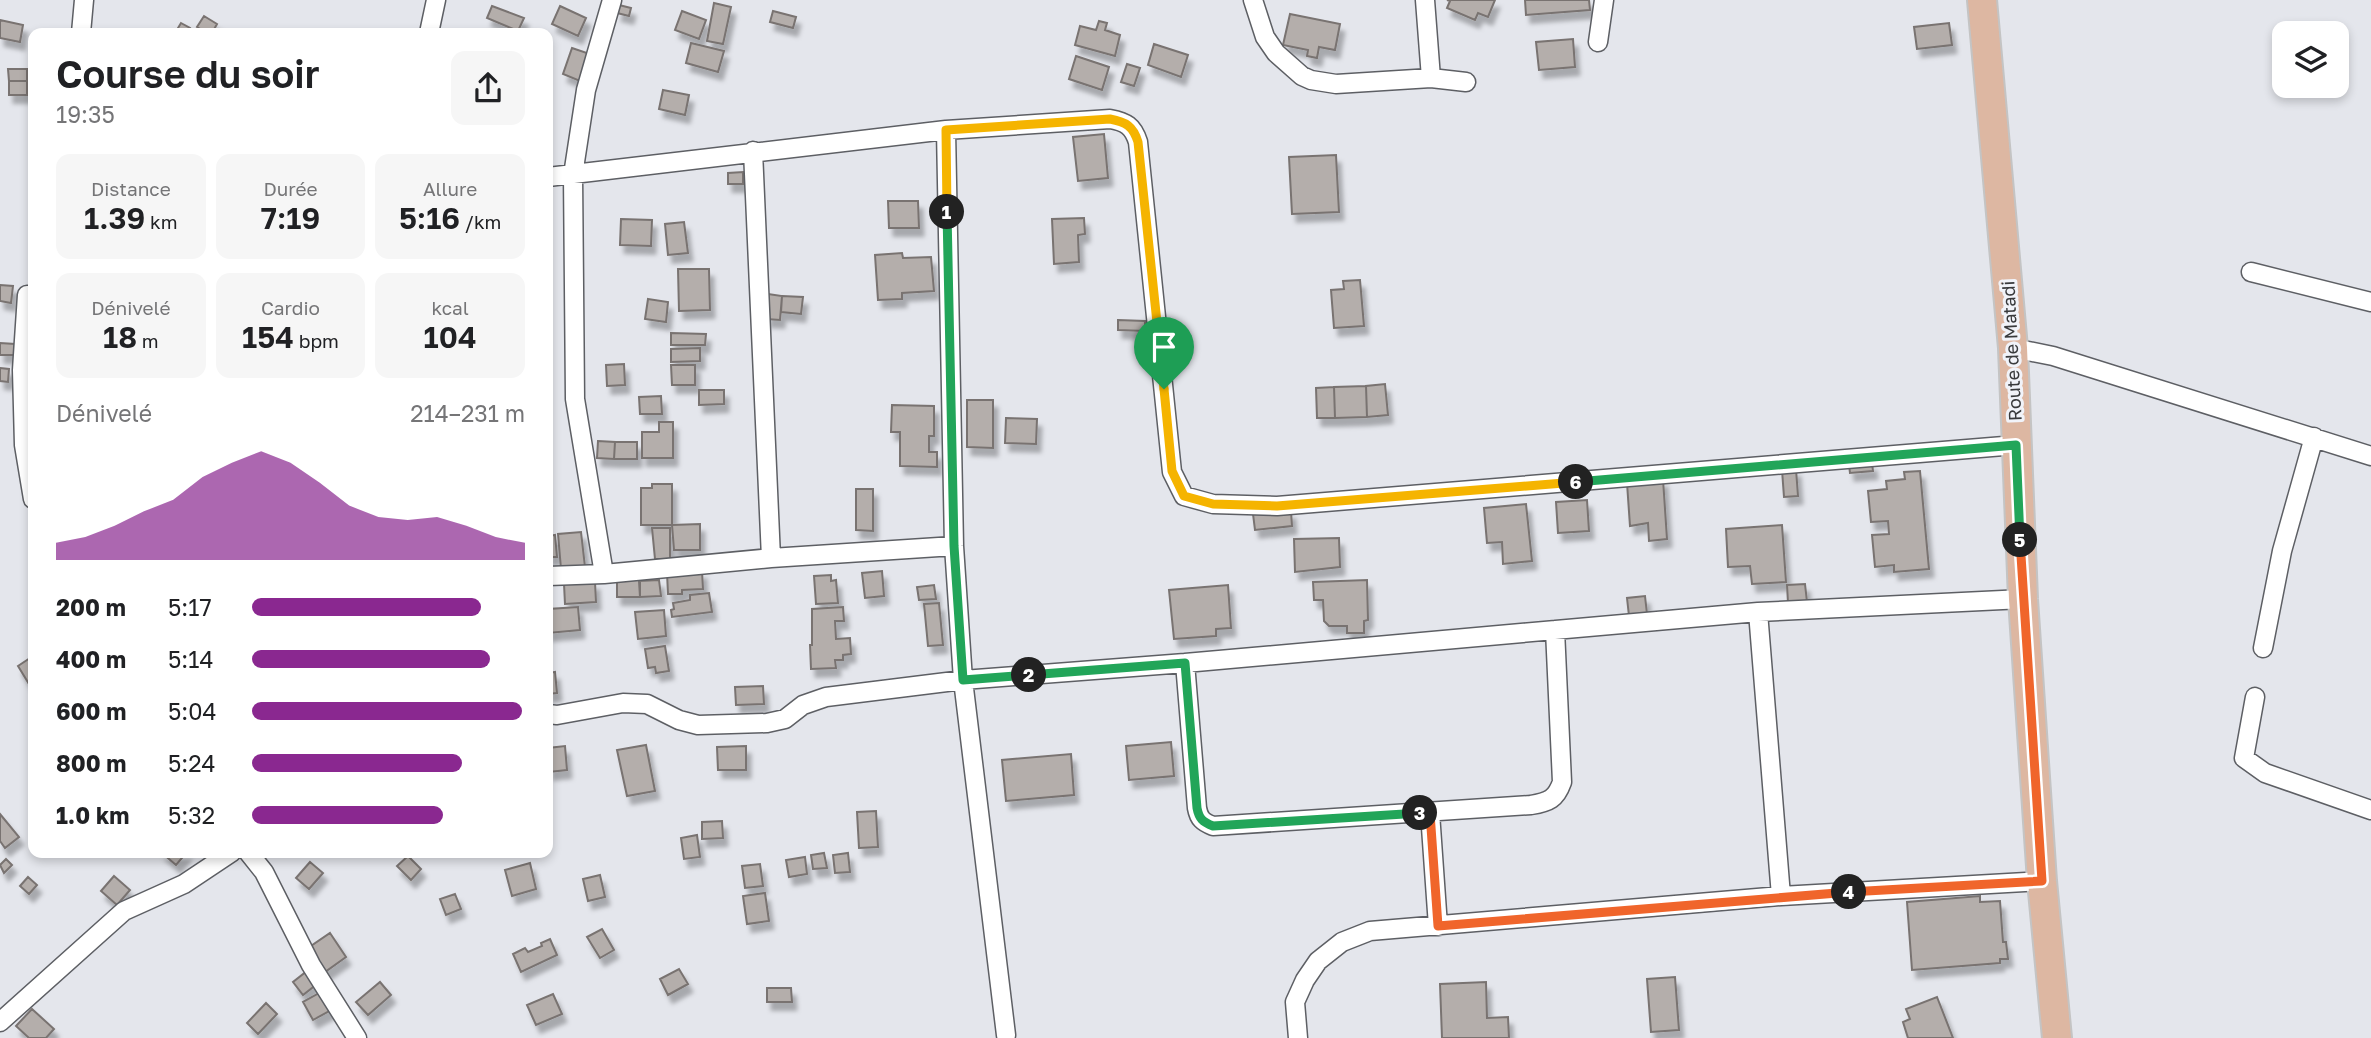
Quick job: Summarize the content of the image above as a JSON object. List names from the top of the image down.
{
  "streets": {
    "main road": ["Route de Matadi"]
  },
  "page": {
    "heading": ["Course du soir", "19:35"],
    "stats": [
      ["Distance", "1.39 km"],
      ["Durée", "7:19"],
      ["Allure", "5:16 /km"],
      ["Dénivelé", "18 m"],
      ["Cardio", "154 bpm"],
      ["kcal", "104"]
    ],
    "pins": [
      "1",
      "6",
      "5",
      "2",
      "3",
      "4"
    ],
    "chart": ["Dénivelé", "214–231 m"],
    "list": [
      {
        "name": "200 m",
        "note": "5:17"
      },
      {
        "name": "400 m",
        "note": "5:14"
      },
      {
        "name": "600 m",
        "note": "5:04"
      },
      {
        "name": "800 m",
        "note": "5:24"
      },
      {
        "name": "1.0 km",
        "note": "5:32"
      }
    ]
  }
}
